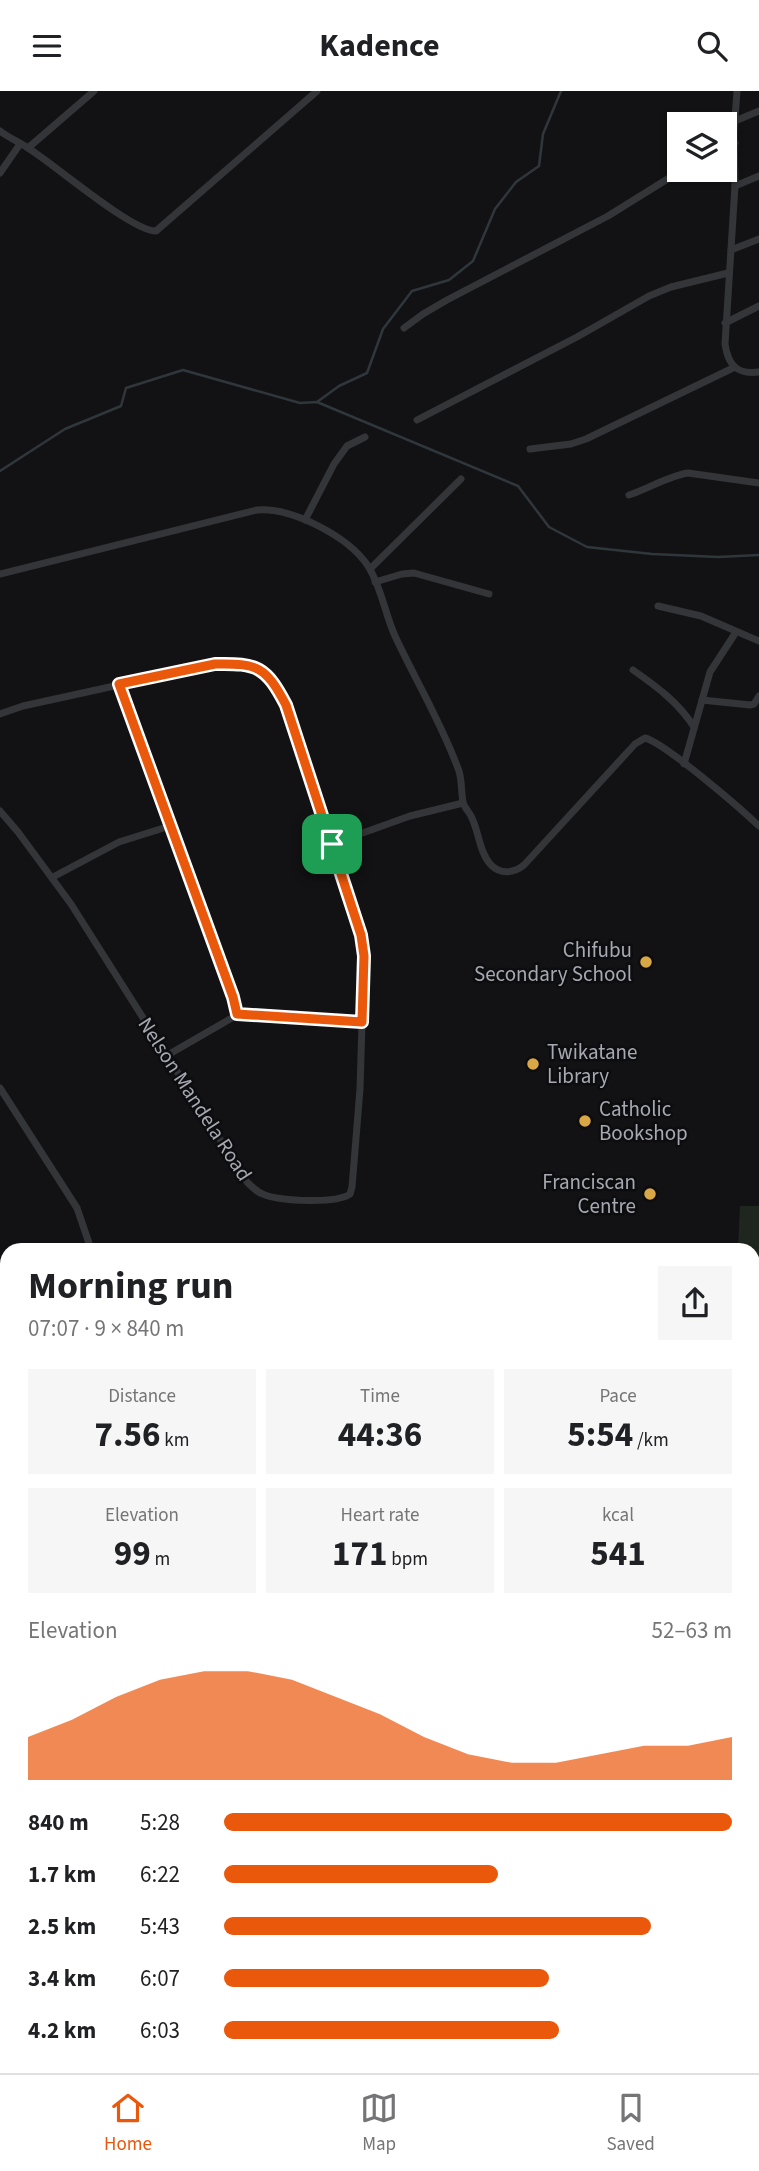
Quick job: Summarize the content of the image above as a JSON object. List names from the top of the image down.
{
  "streets": {
    "street": ["Nelson Mandela Road"]
  },
  "places": [
    "Chifubu Secondary School",
    "Twikatane Library",
    "Catholic Bookshop",
    "Franciscan Centre"
  ],
  "page": {
    "header": "Kadence",
    "heading": ["Morning run", "07:07 · 9 × 840 m"],
    "stats": [
      ["Distance", "7.56 km"],
      ["Time", "44:36"],
      ["Pace", "5:54 /km"],
      ["Elevation", "99 m"],
      ["Heart rate", "171 bpm"],
      ["kcal", "541"]
    ],
    "chart": ["Elevation", "52–63 m"],
    "list": [
      {
        "name": "840 m",
        "note": "5:28"
      },
      {
        "name": "1.7 km",
        "note": "6:22"
      },
      {
        "name": "2.5 km",
        "note": "5:43"
      },
      {
        "name": "3.4 km",
        "note": "6:07"
      },
      {
        "name": "4.2 km",
        "note": "6:03"
      }
    ],
    "tabs": ["Home", "Map", "Saved"]
  }
}
